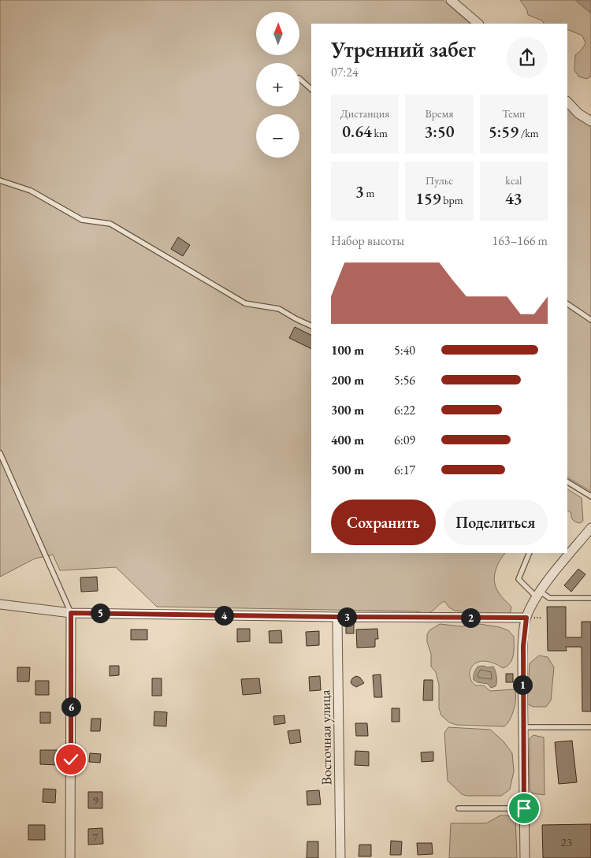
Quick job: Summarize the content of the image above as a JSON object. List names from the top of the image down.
{
  "streets": {
    "street": ["Восточная улица"]
  },
  "house_numbers": ["9", "7", "23"],
  "north": "top",
  "page": {
    "map_buttons": ["+", "−"],
    "heading": ["Утренний забег", "07:24"],
    "stats": [
      ["Дистанция", "0.64 km"],
      ["Время", "3:50"],
      ["Темп", "5:59 /km"],
      ["3 m"],
      ["Пульс", "159 bpm"],
      ["kcal", "43"]
    ],
    "chart": ["Набор высоты", "163–166 m"],
    "list": [
      {
        "name": "100 m",
        "note": "5:40"
      },
      {
        "name": "200 m",
        "note": "5:56"
      },
      {
        "name": "300 m",
        "note": "6:22"
      },
      {
        "name": "400 m",
        "note": "6:09"
      },
      {
        "name": "500 m",
        "note": "6:17"
      }
    ],
    "buttons": ["Сохранить", "Поделиться"],
    "pins": [
      "5",
      "4",
      "3",
      "2",
      "1",
      "6"
    ]
  }
}
